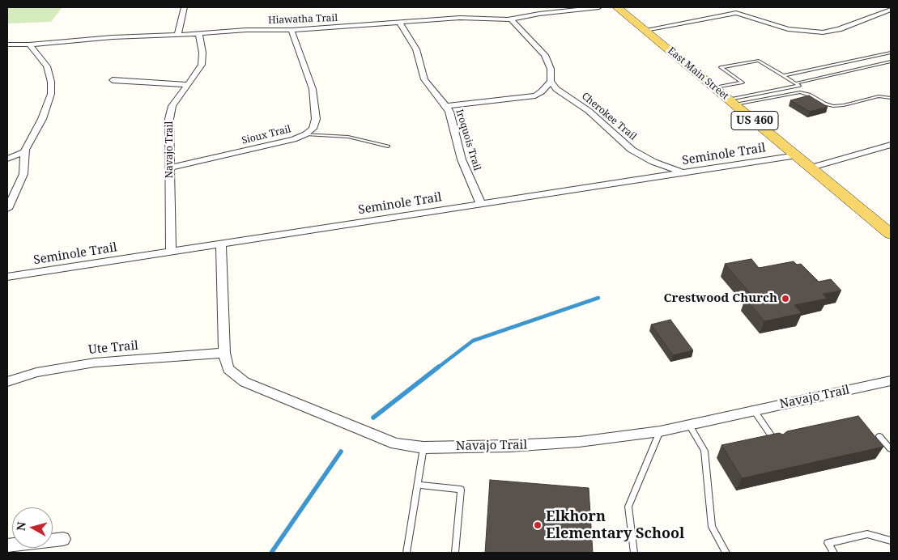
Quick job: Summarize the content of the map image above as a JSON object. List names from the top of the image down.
{
  "streets": {
    "main road": ["East Main Street", "US 460"],
    "street": [
      "Hiawatha Trail",
      "Cherokee Trail",
      "Sioux Trail",
      "Iroquois Trail",
      "Navajo Trail",
      "Seminole Trail",
      "Ute Trail"
    ]
  },
  "crossings": [
    ["Hiawatha Trail", "Sioux Trail"],
    ["Hiawatha Trail", "Iroquois Trail"],
    ["Hiawatha Trail", "Navajo Trail"],
    ["East Main Street", "Seminole Trail"],
    ["Cherokee Trail", "Seminole Trail"],
    ["Sioux Trail", "Navajo Trail"],
    ["Iroquois Trail", "Seminole Trail"],
    ["Navajo Trail", "Seminole Trail"],
    ["Navajo Trail", "Ute Trail"]
  ],
  "places": ["Crestwood Church", "Elkhorn Elementary School"],
  "north": "left"
}
